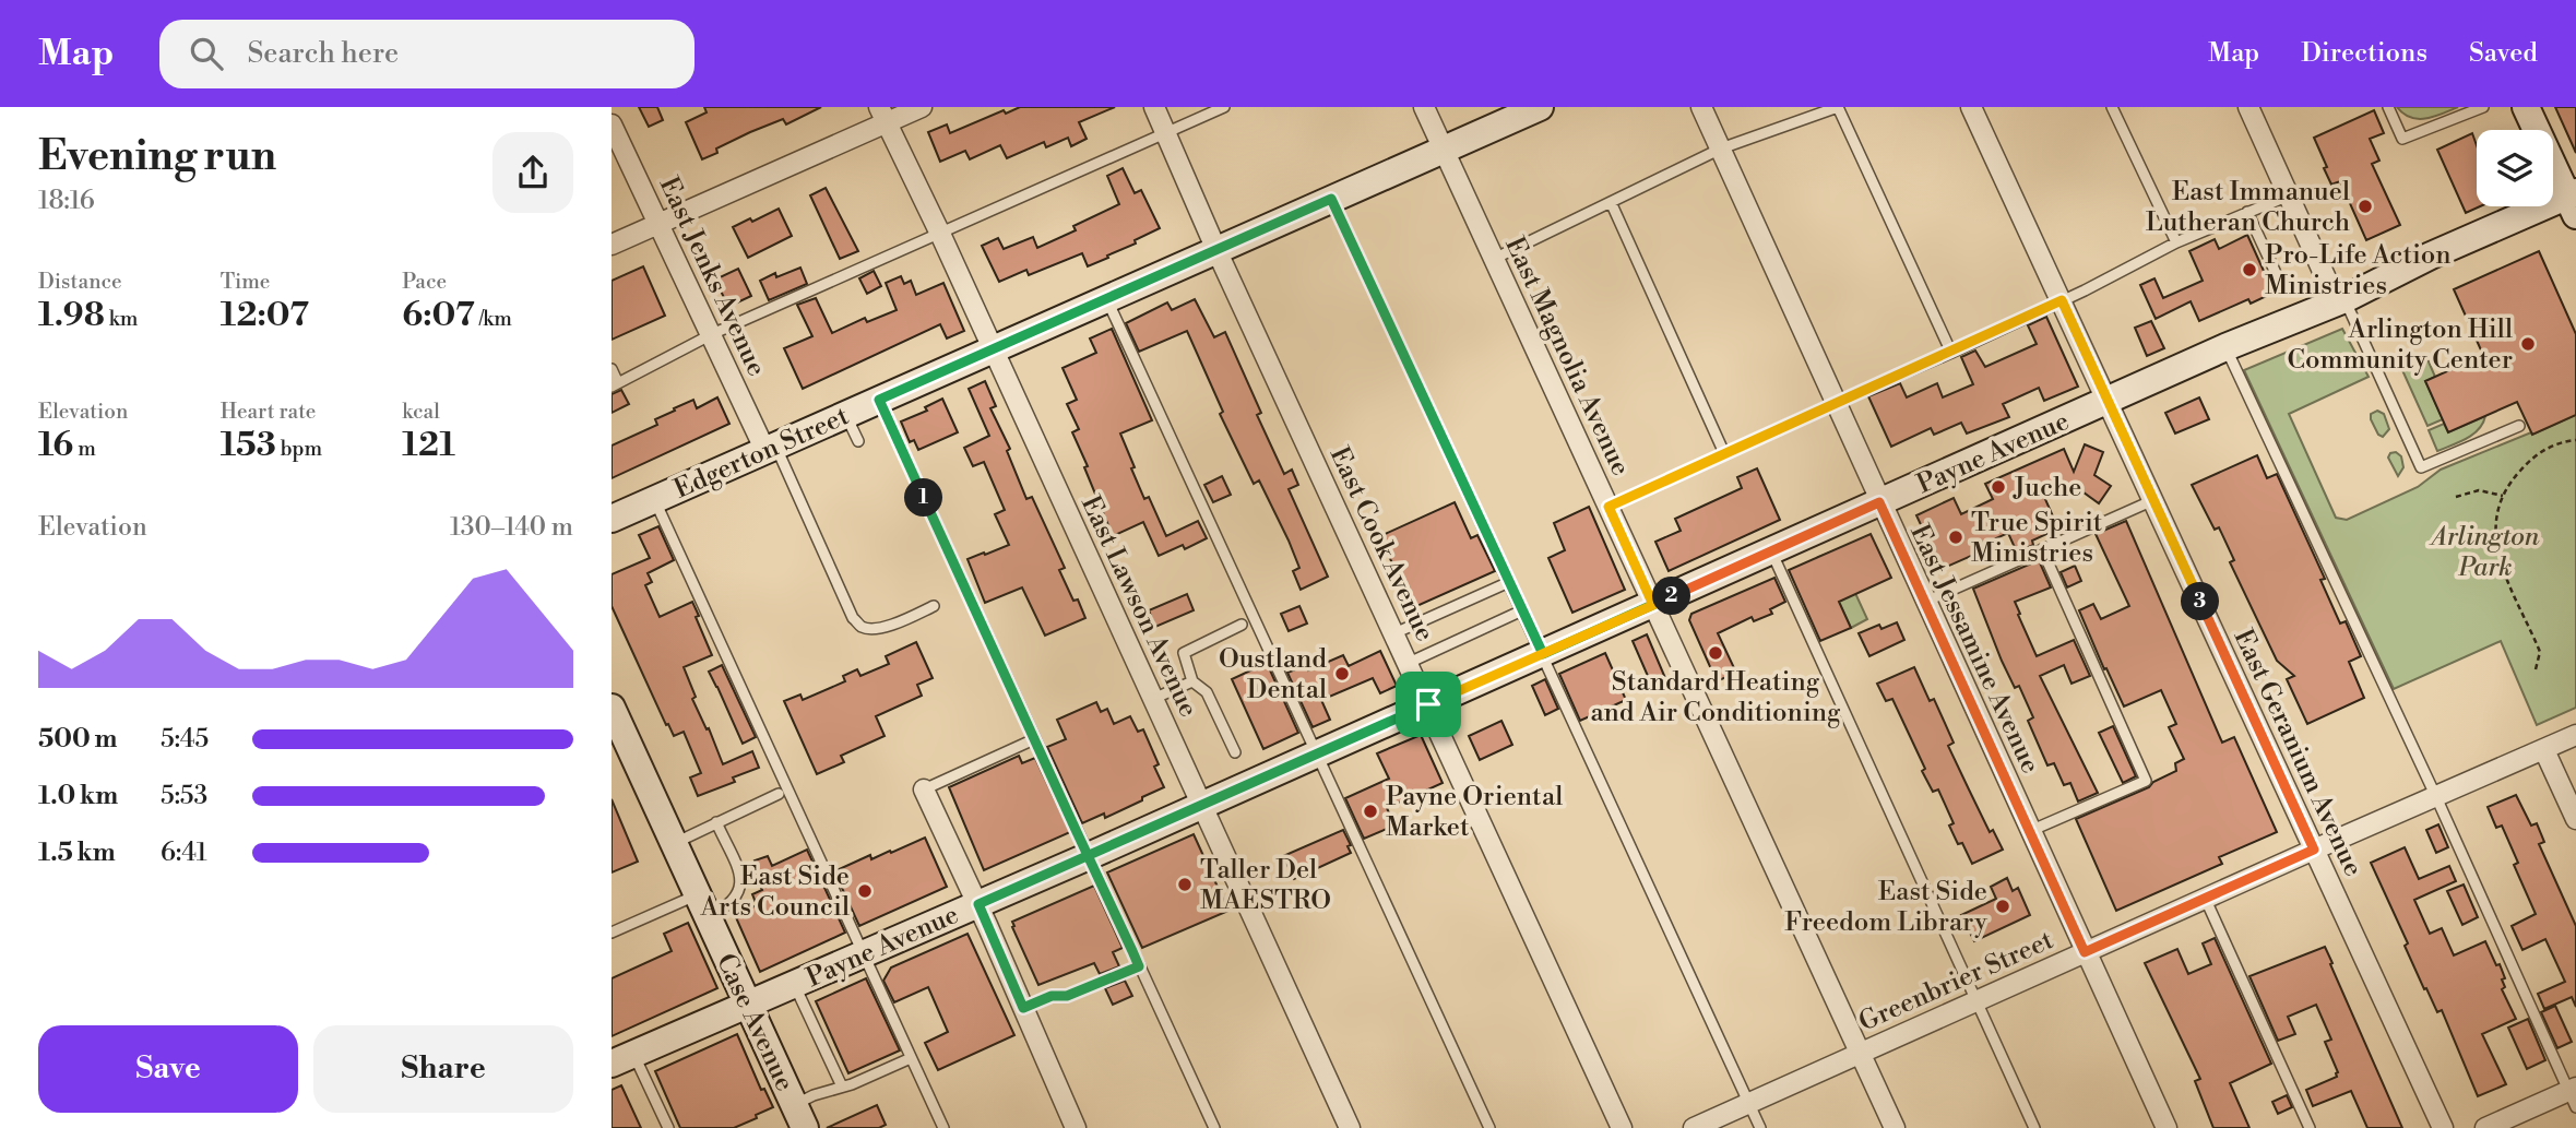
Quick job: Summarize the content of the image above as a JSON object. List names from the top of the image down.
{
  "streets": {
    "street": [
      "East Jenks Avenue",
      "East Magnolia Avenue",
      "Edgerton Street",
      "Payne Avenue",
      "East Cook Avenue",
      "East Lawson Avenue",
      "East Jessamine Avenue",
      "East Geranium Avenue",
      "Greenbrier Street",
      "Case Avenue"
    ]
  },
  "crossings": [
    ["East Jenks Avenue", "Edgerton Street"],
    ["East Magnolia Avenue", "Edgerton Street"],
    ["East Magnolia Avenue", "Payne Avenue"],
    ["East Magnolia Avenue", "Greenbrier Street"],
    ["Edgerton Street", "East Cook Avenue"],
    ["Edgerton Street", "East Lawson Avenue"],
    ["Payne Avenue", "East Cook Avenue"],
    ["Payne Avenue", "East Lawson Avenue"],
    ["Payne Avenue", "East Jessamine Avenue"],
    ["Payne Avenue", "East Geranium Avenue"],
    ["Payne Avenue", "Case Avenue"],
    ["East Jessamine Avenue", "Greenbrier Street"],
    ["East Geranium Avenue", "Greenbrier Street"]
  ],
  "parks": ["Arlington Park"],
  "places": [
    "East Immanuel Lutheran Church",
    "Pro-Life Action Ministries",
    "Arlington Hill Community Center",
    "Juche",
    "True Spirit Ministries",
    "Standard Heating and Air Conditioning",
    "Oustland Dental",
    "Payne Oriental Market",
    "Taller Del MAESTRO",
    "East Side Arts Council",
    "East Side Freedom Library"
  ],
  "page": {
    "header": "Map",
    "search": "Search here",
    "nav": ["Map", "Directions", "Saved"],
    "heading": ["Evening run", "18:16"],
    "stats": [
      ["Distance", "1.98 km"],
      ["Time", "12:07"],
      ["Pace", "6:07 /km"],
      ["Elevation", "16 m"],
      ["Heart rate", "153 bpm"],
      ["kcal", "121"]
    ],
    "pins": ["1", "2", "3"],
    "chart": ["Elevation", "130–140 m"],
    "list": [
      {
        "name": "500 m",
        "note": "5:45"
      },
      {
        "name": "1.0 km",
        "note": "5:53"
      },
      {
        "name": "1.5 km",
        "note": "6:41"
      }
    ],
    "buttons": ["Save", "Share"]
  }
}
